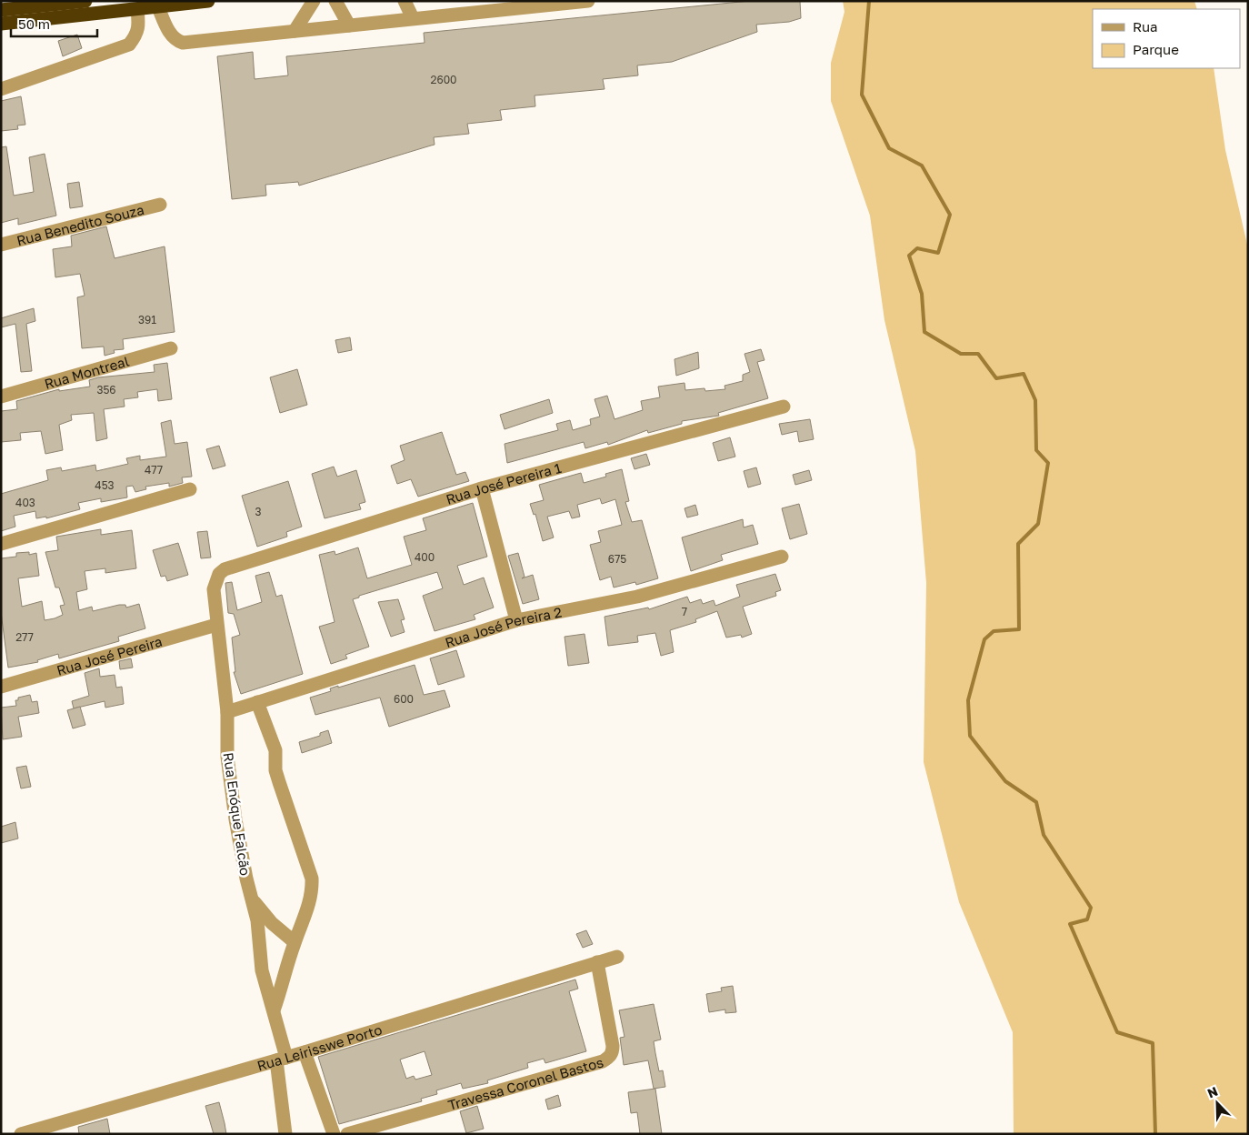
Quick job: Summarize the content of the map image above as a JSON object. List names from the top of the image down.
{
  "streets": {
    "street": [
      "Rua Benedito Souza",
      "Rua Montreal",
      "Rua José Pereira 1",
      "Rua José Pereira 2",
      "Rua José Pereira",
      "Rua Enóque Falcão",
      "Rua Leirisswe Porto",
      "Travessa Coronel Bastos"
    ]
  },
  "crossings": [
    ["Rua José Pereira 1", "Rua Enóque Falcão"],
    ["Rua José Pereira 2", "Rua Enóque Falcão"],
    ["Rua José Pereira", "Rua Enóque Falcão"],
    ["Rua Enóque Falcão", "Rua Leirisswe Porto"],
    ["Rua Leirisswe Porto", "Travessa Coronel Bastos"]
  ],
  "house_numbers": [
    "2600",
    "391",
    "356",
    "477",
    "453",
    "403",
    "3",
    "400",
    "675",
    "7",
    "277",
    "600"
  ],
  "legend": ["Rua", "Parque"],
  "scale_bar": "50 m",
  "north": "top left"
}
